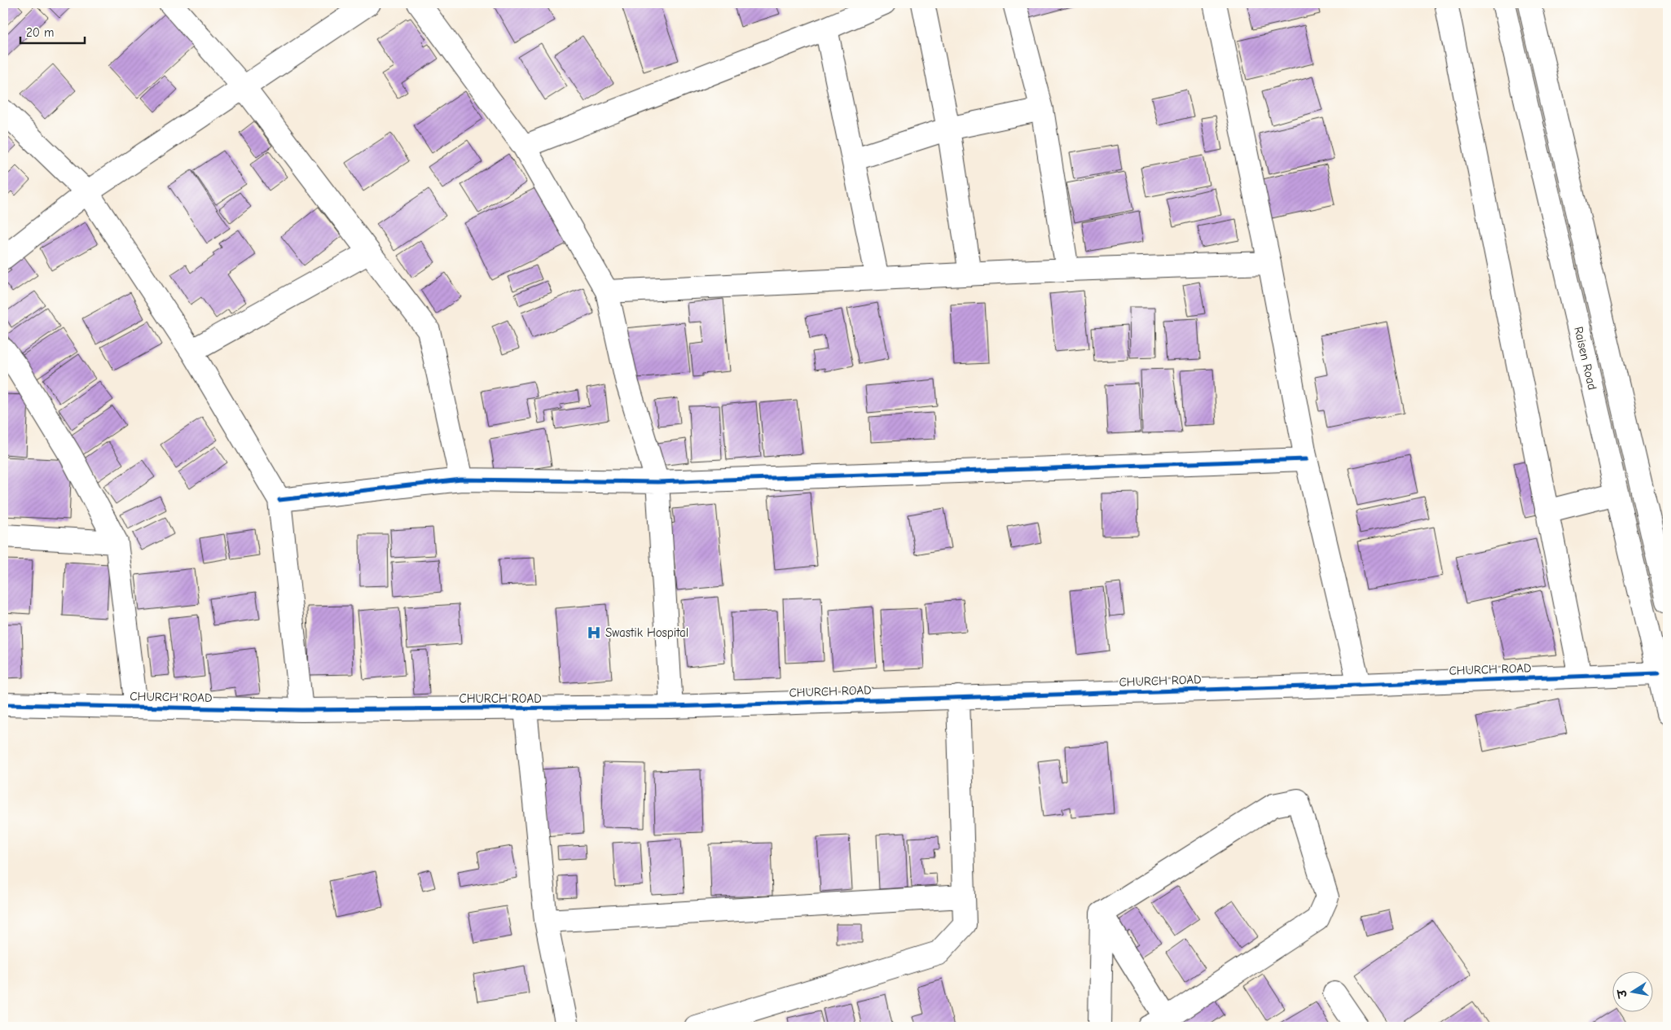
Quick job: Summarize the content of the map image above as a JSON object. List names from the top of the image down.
{
  "streets": {
    "street": ["Raisen Road", "CHURCH ROAD"]
  },
  "crossings": [
    ["Raisen Road", "CHURCH ROAD"]
  ],
  "places": {
    "hospital": ["Swastik Hospital"]
  },
  "scale_bar": "20 m",
  "north": "left"
}
